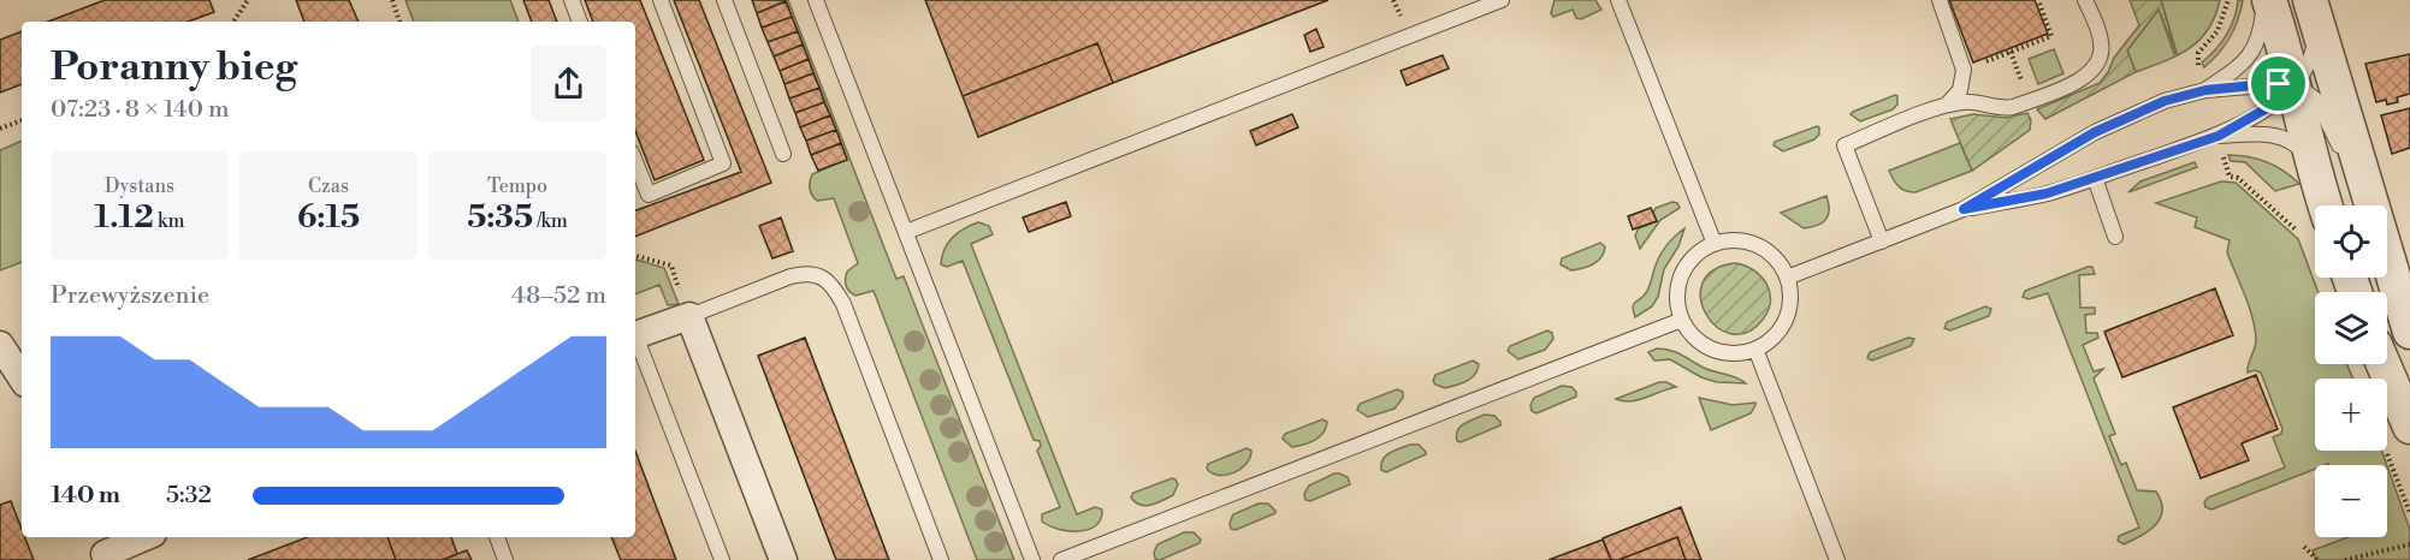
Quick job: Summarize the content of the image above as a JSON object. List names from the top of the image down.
{
  "page": {
    "heading": ["Poranny bieg", "07:23 · 8 × 140 m"],
    "stats": [
      ["Dystans", "1.12 km"],
      ["Czas", "6:15"],
      ["Tempo", "5:35 /km"]
    ],
    "map_buttons": ["+", "−"],
    "chart": ["Przewyższenie", "48–52 m"],
    "list": [
      {
        "name": "140 m",
        "note": "5:32"
      }
    ]
  }
}
